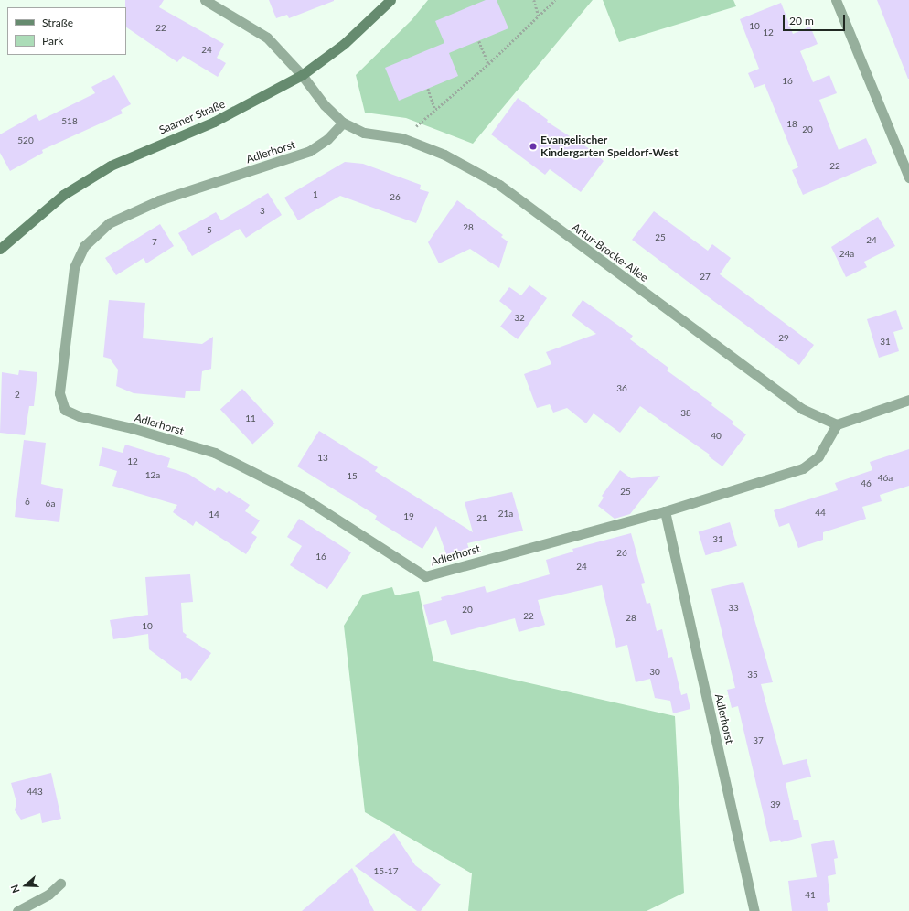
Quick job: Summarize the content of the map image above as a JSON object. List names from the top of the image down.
{
  "streets": {
    "main road": ["Saarner Straße"],
    "street": ["Adlerhorst", "Artur-Brocke-Allee"]
  },
  "crossings": [
    ["Saarner Straße", "Artur-Brocke-Allee"],
    ["Adlerhorst", "Artur-Brocke-Allee"]
  ],
  "places": ["Evangelischer Kindergarten Speldorf-West"],
  "house_numbers": [
    "10",
    "22",
    "12",
    "24",
    "16",
    "518",
    "18",
    "20",
    "520",
    "22",
    "1",
    "26",
    "3",
    "28",
    "5",
    "25",
    "24",
    "7",
    "24a",
    "27",
    "32",
    "29",
    "31",
    "36",
    "2",
    "38",
    "11",
    "40",
    "13",
    "12",
    "12a",
    "15",
    "46a",
    "46",
    "25",
    "6",
    "6a",
    "44",
    "21a",
    "14",
    "19",
    "21",
    "31",
    "26",
    "16",
    "24",
    "33",
    "20",
    "22",
    "28",
    "10",
    "30",
    "35",
    "37",
    "443",
    "39",
    "15-17",
    "41"
  ],
  "legend": ["Straße", "Park"],
  "scale_bar": "20 m",
  "north": "left"
}
